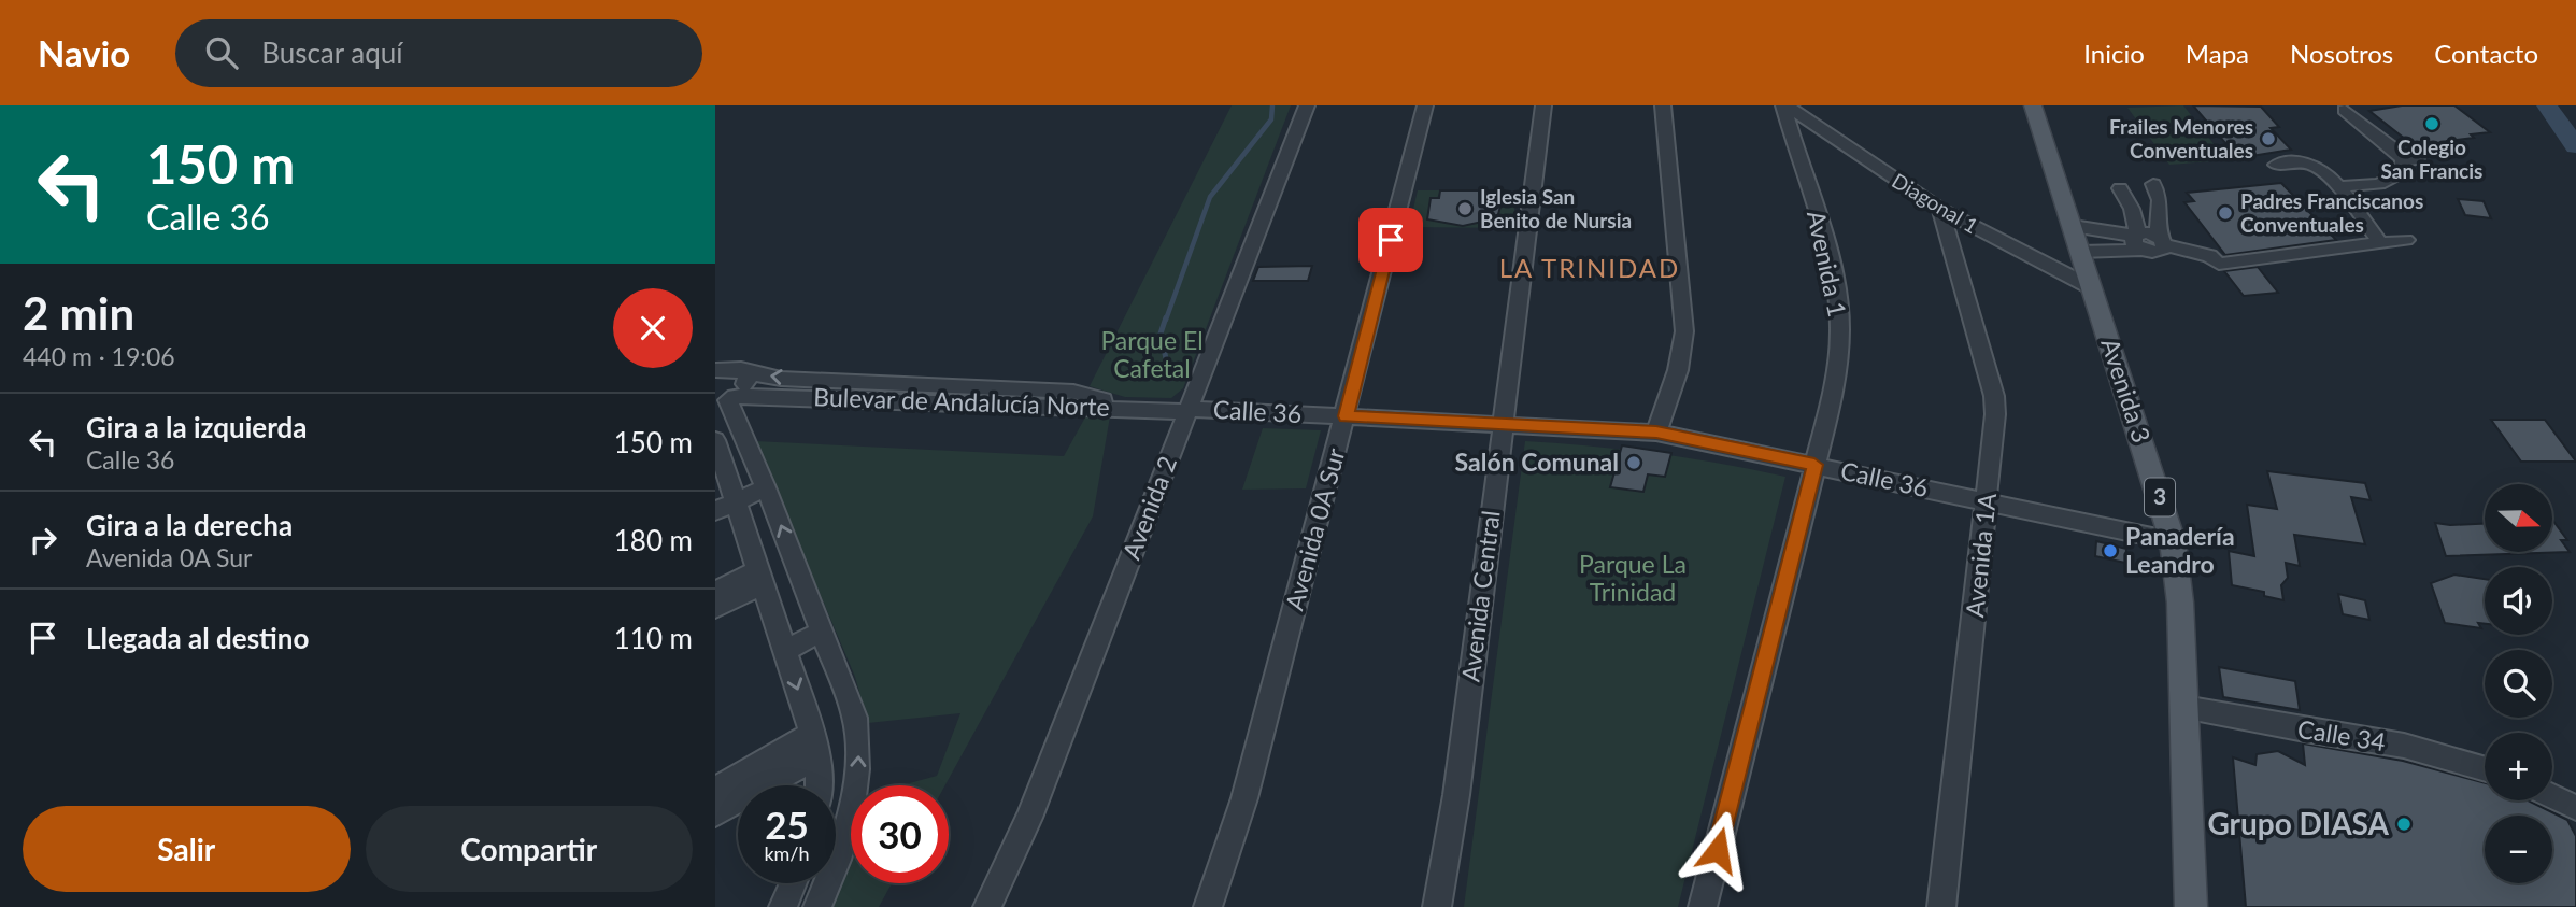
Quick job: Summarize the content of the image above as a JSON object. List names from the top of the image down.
{
  "streets": {
    "main road": ["Avenida 3", "3"],
    "street": [
      "Diagonal 1",
      "Avenida 1",
      "Bulevar de Andalucía Norte",
      "Calle 36",
      "Avenida 2",
      "Avenida 0A Sur",
      "Avenida 1A",
      "Avenida Central",
      "Calle 34"
    ]
  },
  "crossings": [
    ["Diagonal 1", "Avenida 1"],
    ["Diagonal 1", "Avenida 3"],
    ["Diagonal 1", "Avenida 1A"],
    ["Avenida 1", "Calle 36"],
    ["Avenida 3", "Calle 36"],
    ["Avenida 3", "Calle 34"],
    ["Bulevar de Andalucía Norte", "Calle 36"],
    ["Bulevar de Andalucía Norte", "Avenida 2"],
    ["Calle 36", "Avenida 2"],
    ["Calle 36", "Avenida 0A Sur"],
    ["Calle 36", "Avenida 1A"],
    ["Calle 36", "Avenida Central"]
  ],
  "districts": ["LA TRINIDAD"],
  "parks": ["Parque El Cafetal", "Parque La Trinidad"],
  "places": [
    "Colegio San Francis",
    "Frailes Menores Conventuales",
    "Iglesia San Benito de Nursia",
    "Padres Franciscanos Conventuales",
    "Salón Comunal",
    "Panadería Leandro",
    "Grupo DIASA"
  ],
  "north": "right",
  "page": {
    "header": "Navio",
    "search": "Buscar aquí",
    "nav": [
      "Inicio",
      "Mapa",
      "Nosotros",
      "Contacto"
    ],
    "turn": ["150 m", "Calle 36"],
    "heading": ["2 min", "440 m · 19:06"],
    "list": [
      {
        "name": "Gira a la izquierda",
        "note": "Calle 36",
        "value": "150 m"
      },
      {
        "name": "Gira a la derecha",
        "note": "Avenida 0A Sur",
        "value": "180 m"
      },
      {
        "name": "Llegada al destino",
        "value": "110 m"
      }
    ],
    "map_buttons": ["+", "−"],
    "speed": "25 km/h",
    "limit": "30",
    "buttons": ["Salir", "Compartir"]
  }
}
